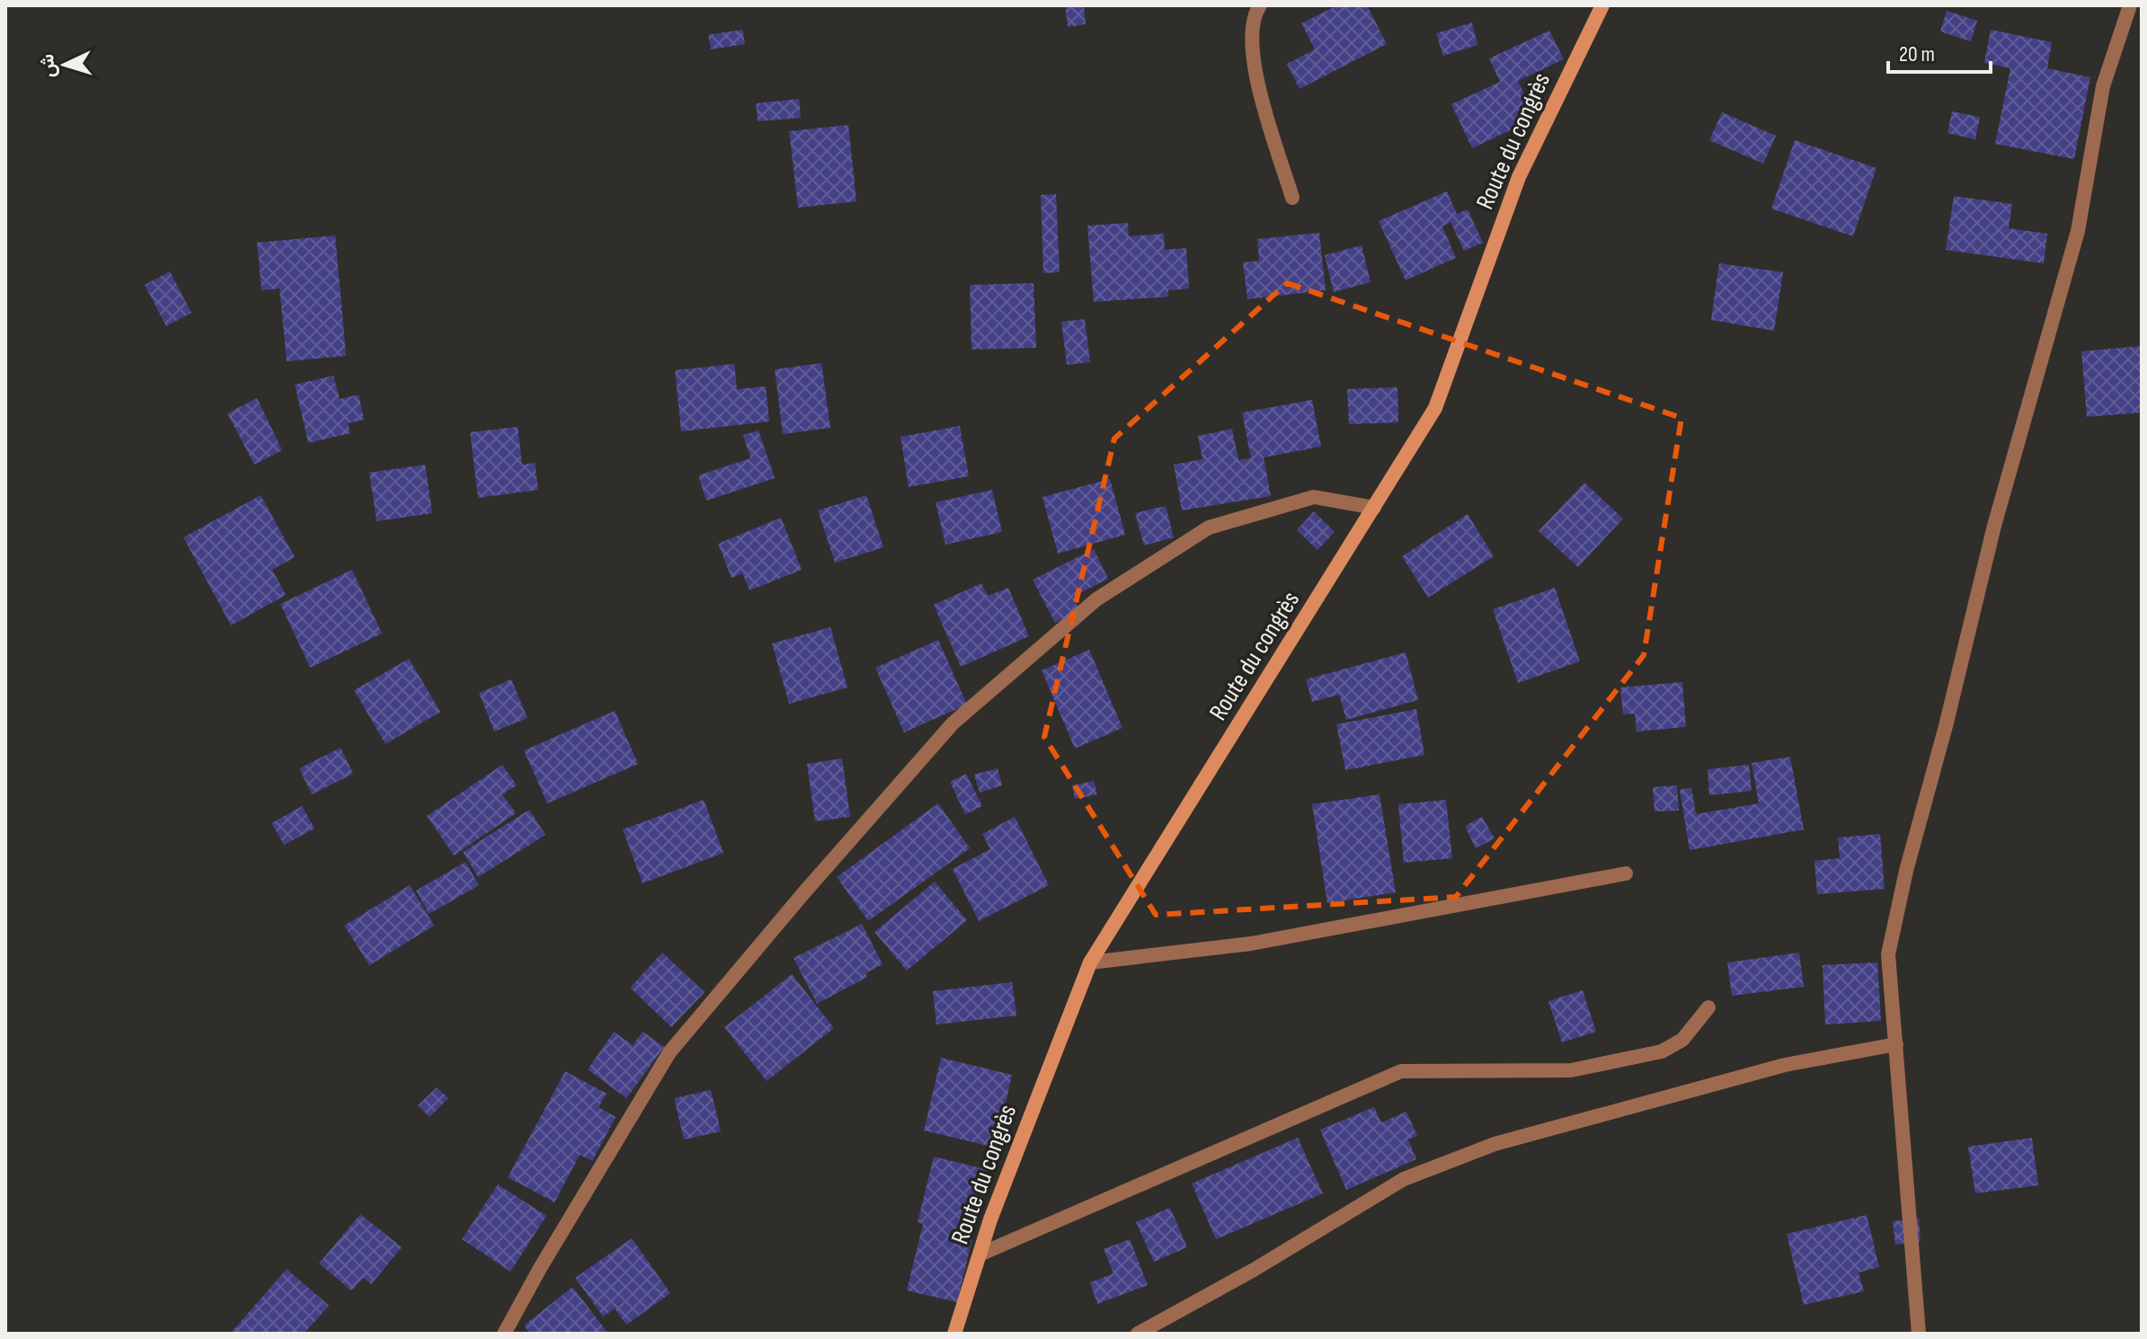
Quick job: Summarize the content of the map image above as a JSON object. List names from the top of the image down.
{
  "streets": {
    "main road": ["Route du congrès"]
  },
  "scale_bar": "20 m",
  "north": "left"
}
